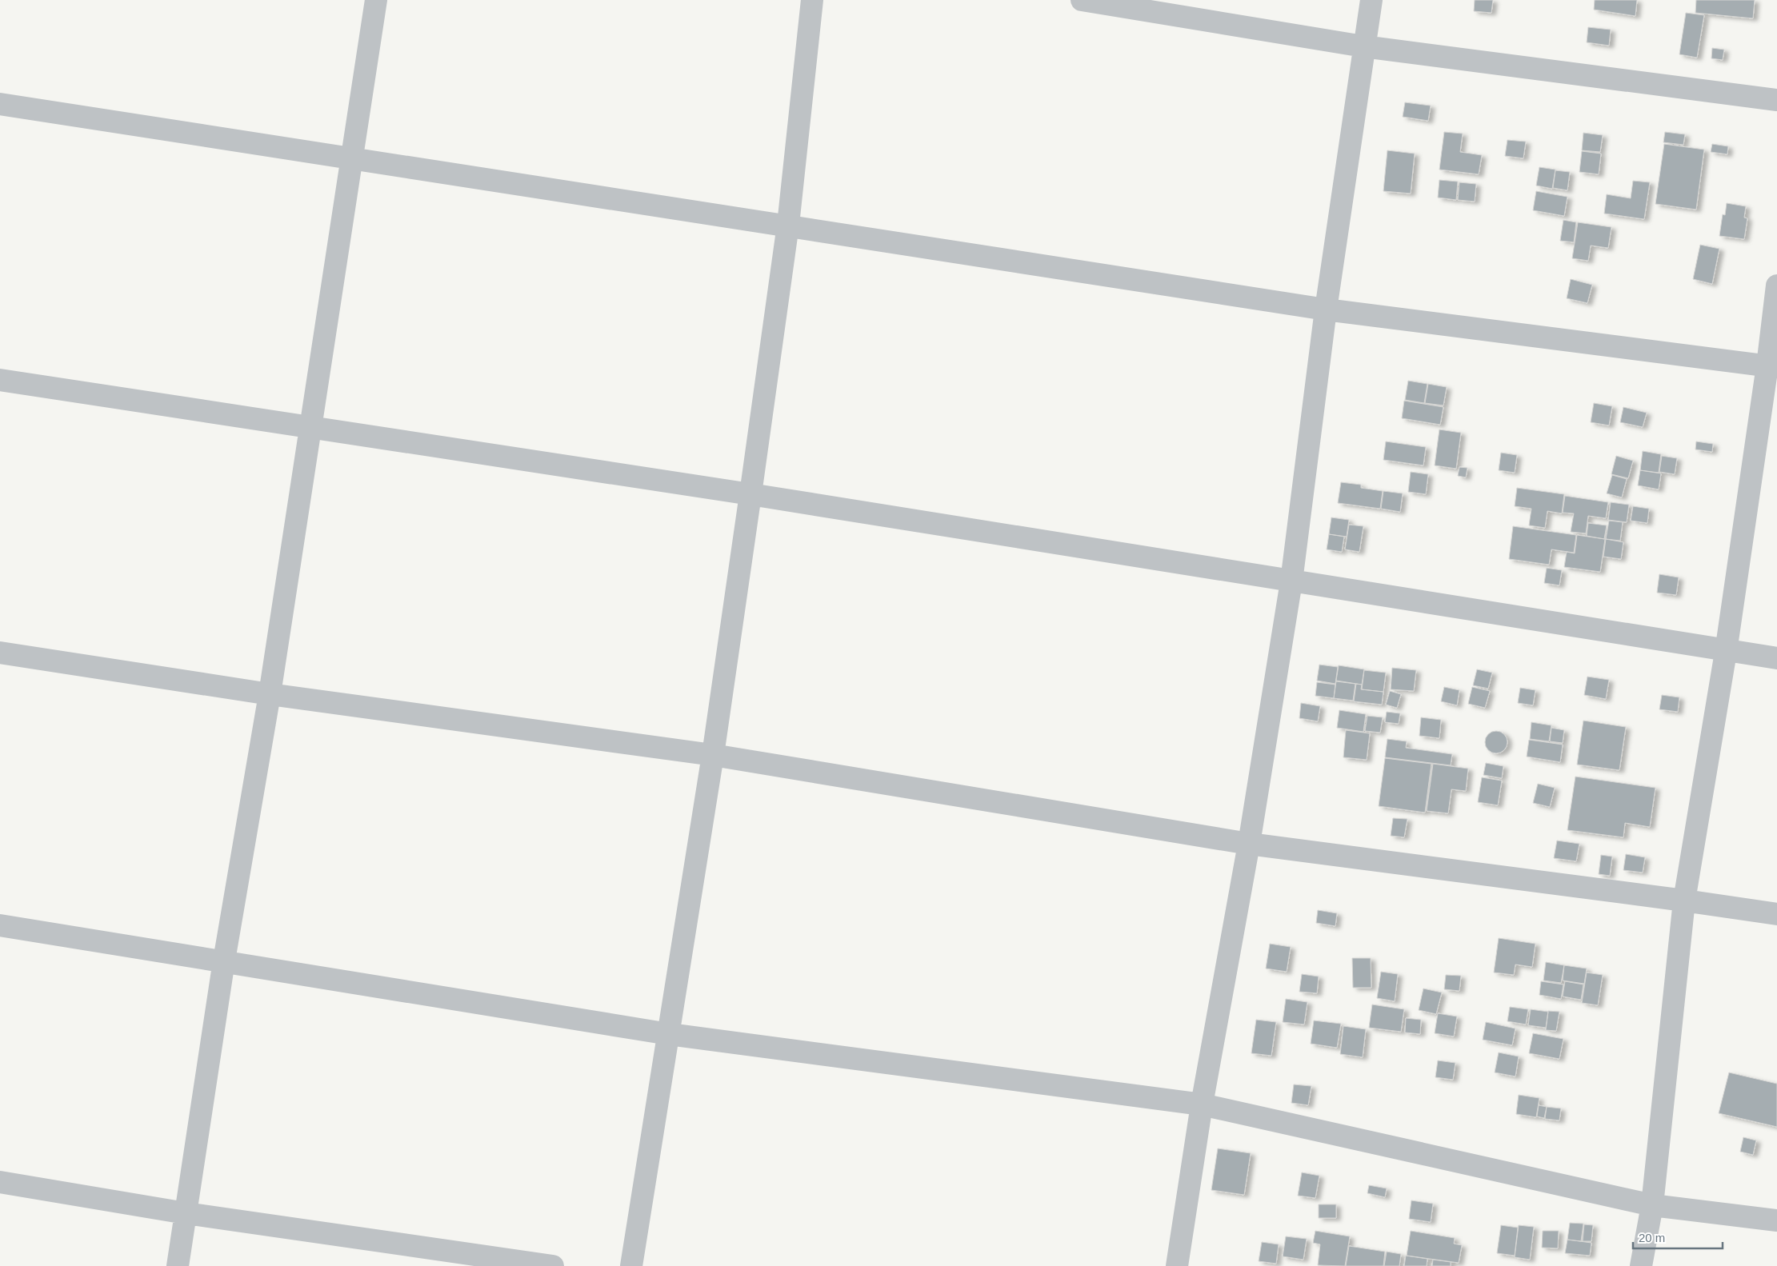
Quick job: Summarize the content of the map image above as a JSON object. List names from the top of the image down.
{
  "scale_bar": "20 m"
}
